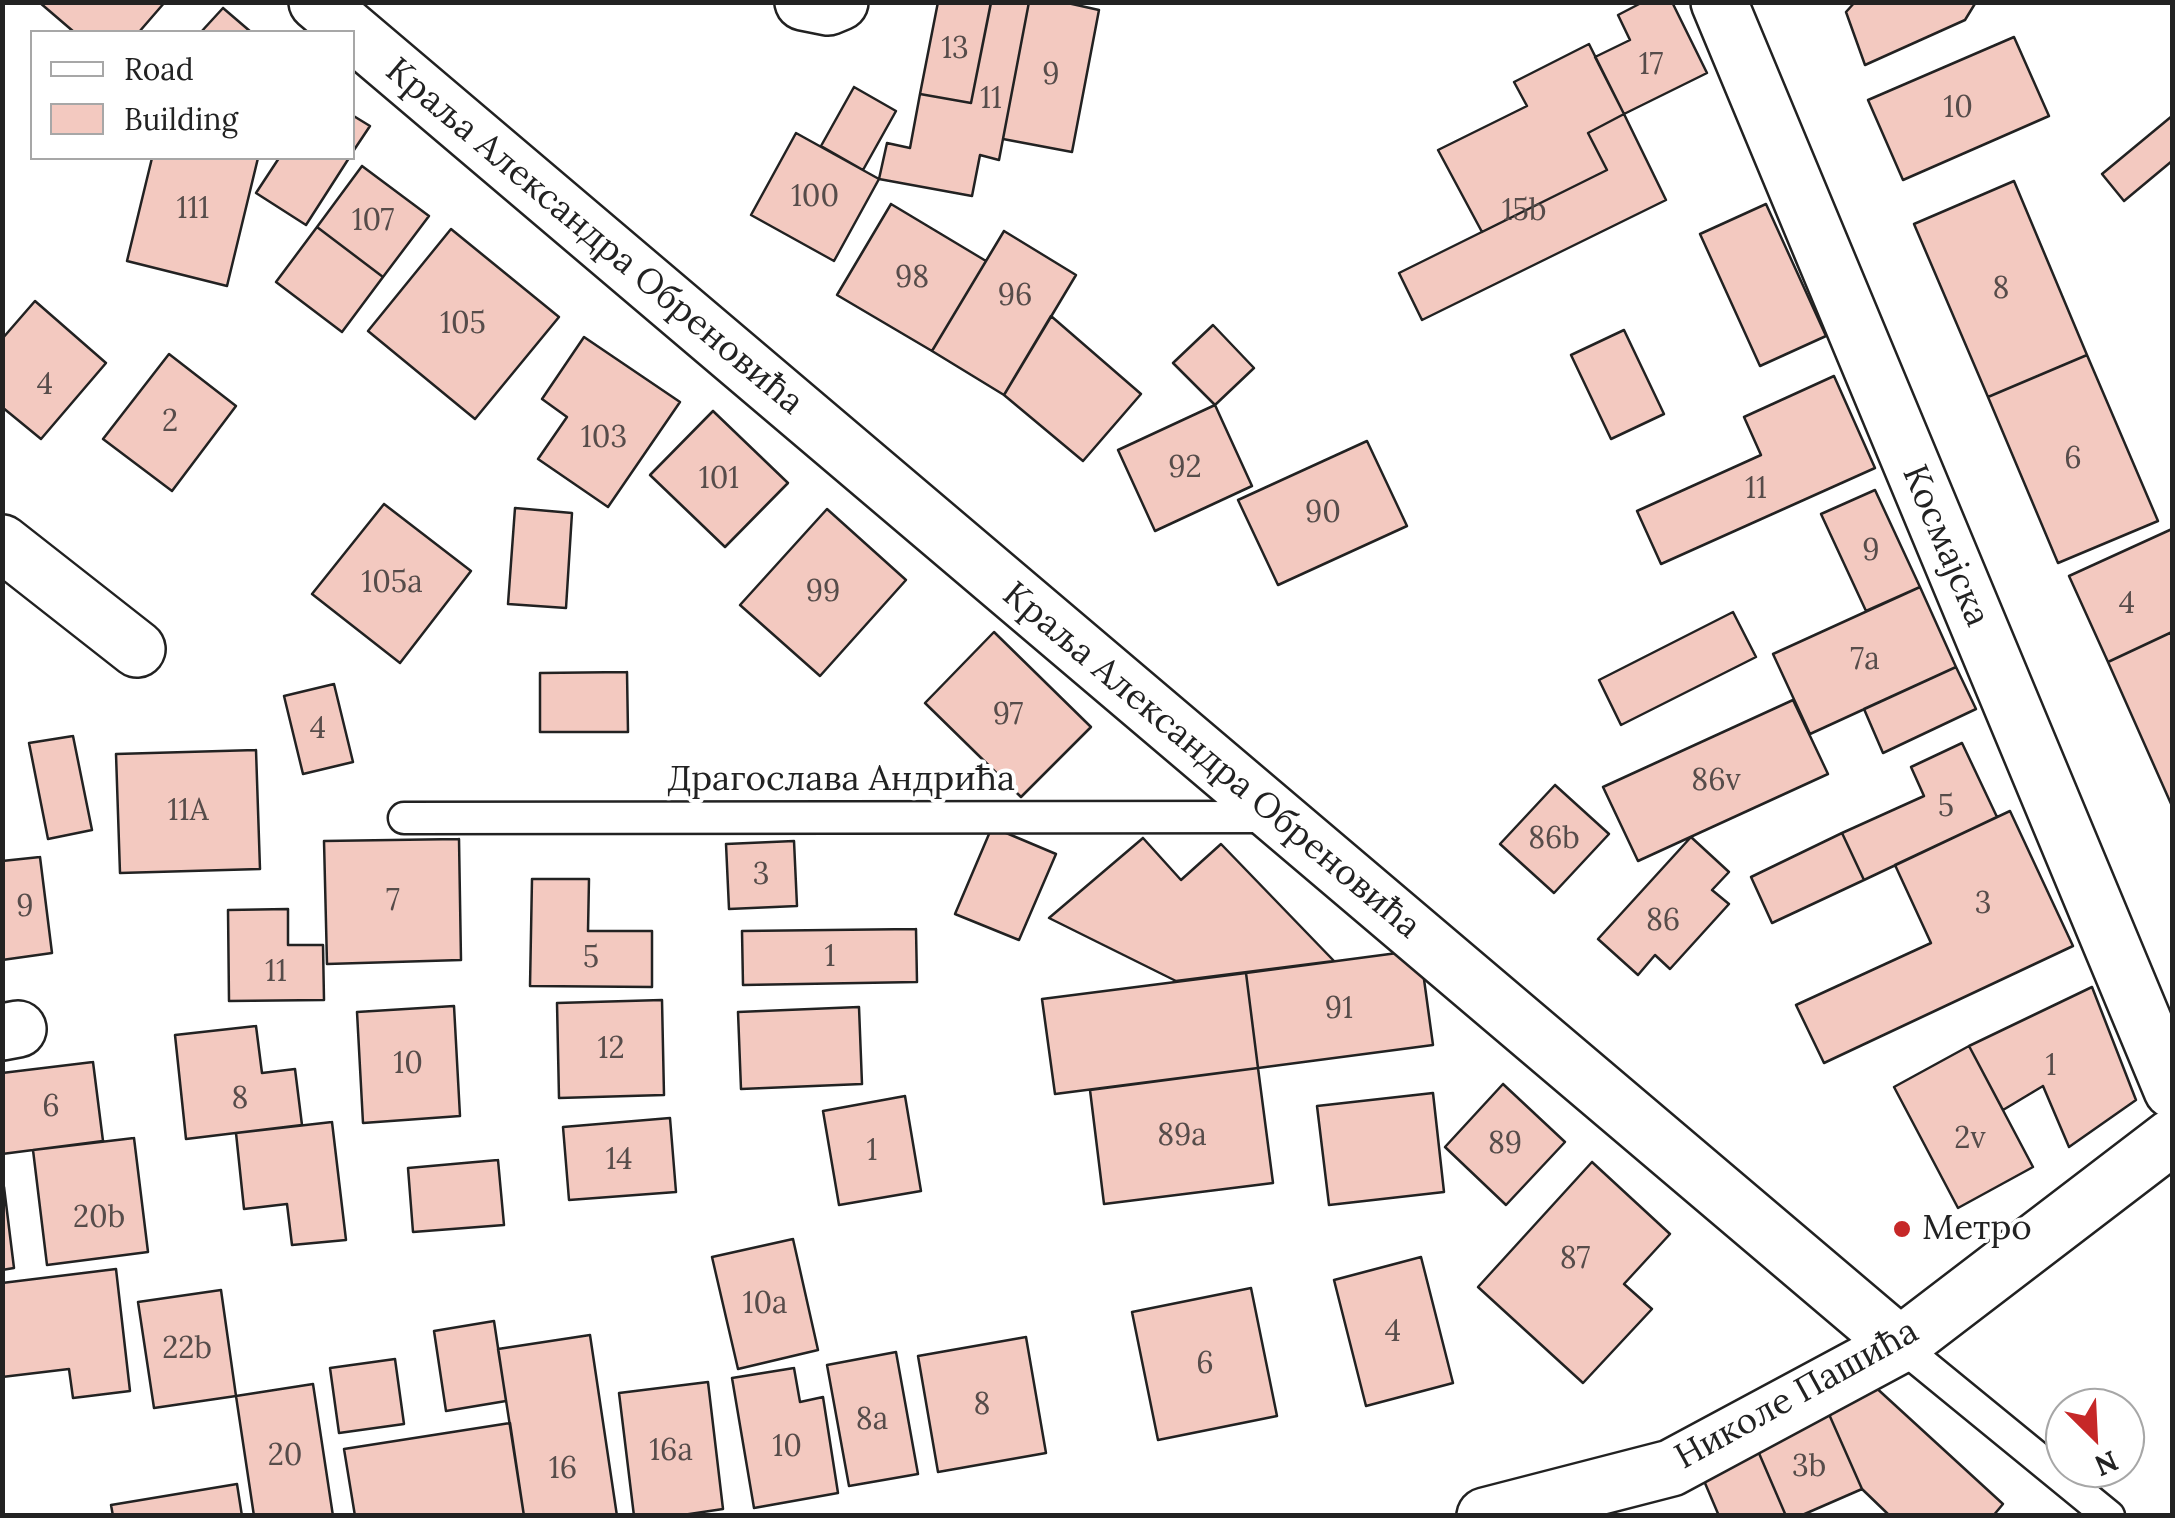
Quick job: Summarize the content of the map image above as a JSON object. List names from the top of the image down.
{
  "streets": {
    "street": ["Краља Александра Обреновића", "Космајска", "Николе Пашића"],
    "lane": ["Драгослава Андрића"]
  },
  "crossings": [
    ["Краља Александра Обреновића", "Драгослава Андрића"],
    ["Краља Александра Обреновића", "Николе Пашића"]
  ],
  "places": ["Метро"],
  "house_numbers": [
    "13",
    "17",
    "9",
    "11",
    "10",
    "100",
    "111",
    "15b",
    "107",
    "98",
    "8",
    "96",
    "105",
    "4",
    "2",
    "103",
    "6",
    "92",
    "101",
    "11",
    "90",
    "9",
    "105a",
    "99",
    "4",
    "7a",
    "97",
    "4",
    "86v",
    "5",
    "11A",
    "86b",
    "3",
    "7",
    "3",
    "9",
    "86",
    "1",
    "5",
    "11",
    "91",
    "12",
    "10",
    "1",
    "8",
    "6",
    "89a",
    "2v",
    "89",
    "1",
    "14",
    "20b",
    "87",
    "10a",
    "4",
    "22b",
    "6",
    "8",
    "8a",
    "10",
    "16a",
    "20",
    "3b",
    "16"
  ],
  "legend": ["Road", "Building"],
  "north": "bottom right"
}
